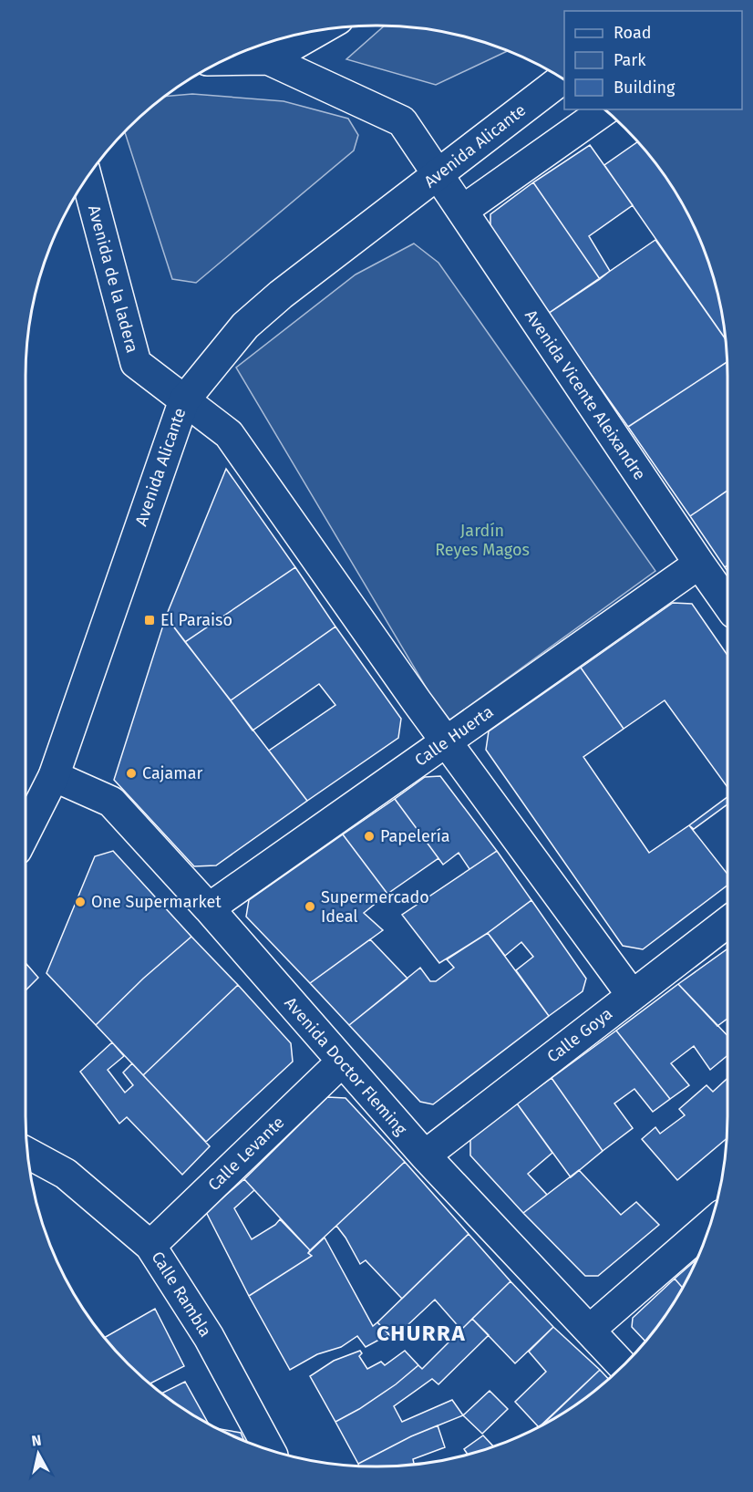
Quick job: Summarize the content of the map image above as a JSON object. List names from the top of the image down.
{
  "streets": {
    "street": [
      "Avenida Alicante",
      "Avenida de la ladera",
      "Avenida Vicente Aleixandre",
      "Calle Huerta",
      "Calle Goya",
      "Avenida Doctor Fleming",
      "Calle Levante",
      "Calle Rambla"
    ]
  },
  "crossings": [
    ["Avenida Alicante", "Avenida de la ladera"],
    ["Avenida Alicante", "Avenida Vicente Aleixandre"],
    ["Avenida Alicante", "Avenida Doctor Fleming"],
    ["Avenida de la ladera", "Calle Huerta"],
    ["Avenida de la ladera", "Calle Goya"],
    ["Avenida Vicente Aleixandre", "Calle Huerta"],
    ["Calle Huerta", "Avenida Doctor Fleming"],
    ["Calle Goya", "Avenida Doctor Fleming"],
    ["Avenida Doctor Fleming", "Calle Levante"],
    ["Calle Levante", "Calle Rambla"]
  ],
  "districts": ["CHURRA"],
  "parks": ["Jardín Reyes Magos"],
  "places": {
    "transit": ["El Paraiso"],
    "other": [
      "Cajamar",
      "Papelería",
      "One Supermarket",
      "Supermercado Ideal"
    ]
  },
  "legend": ["Road", "Park", "Building"],
  "north": "top"
}
